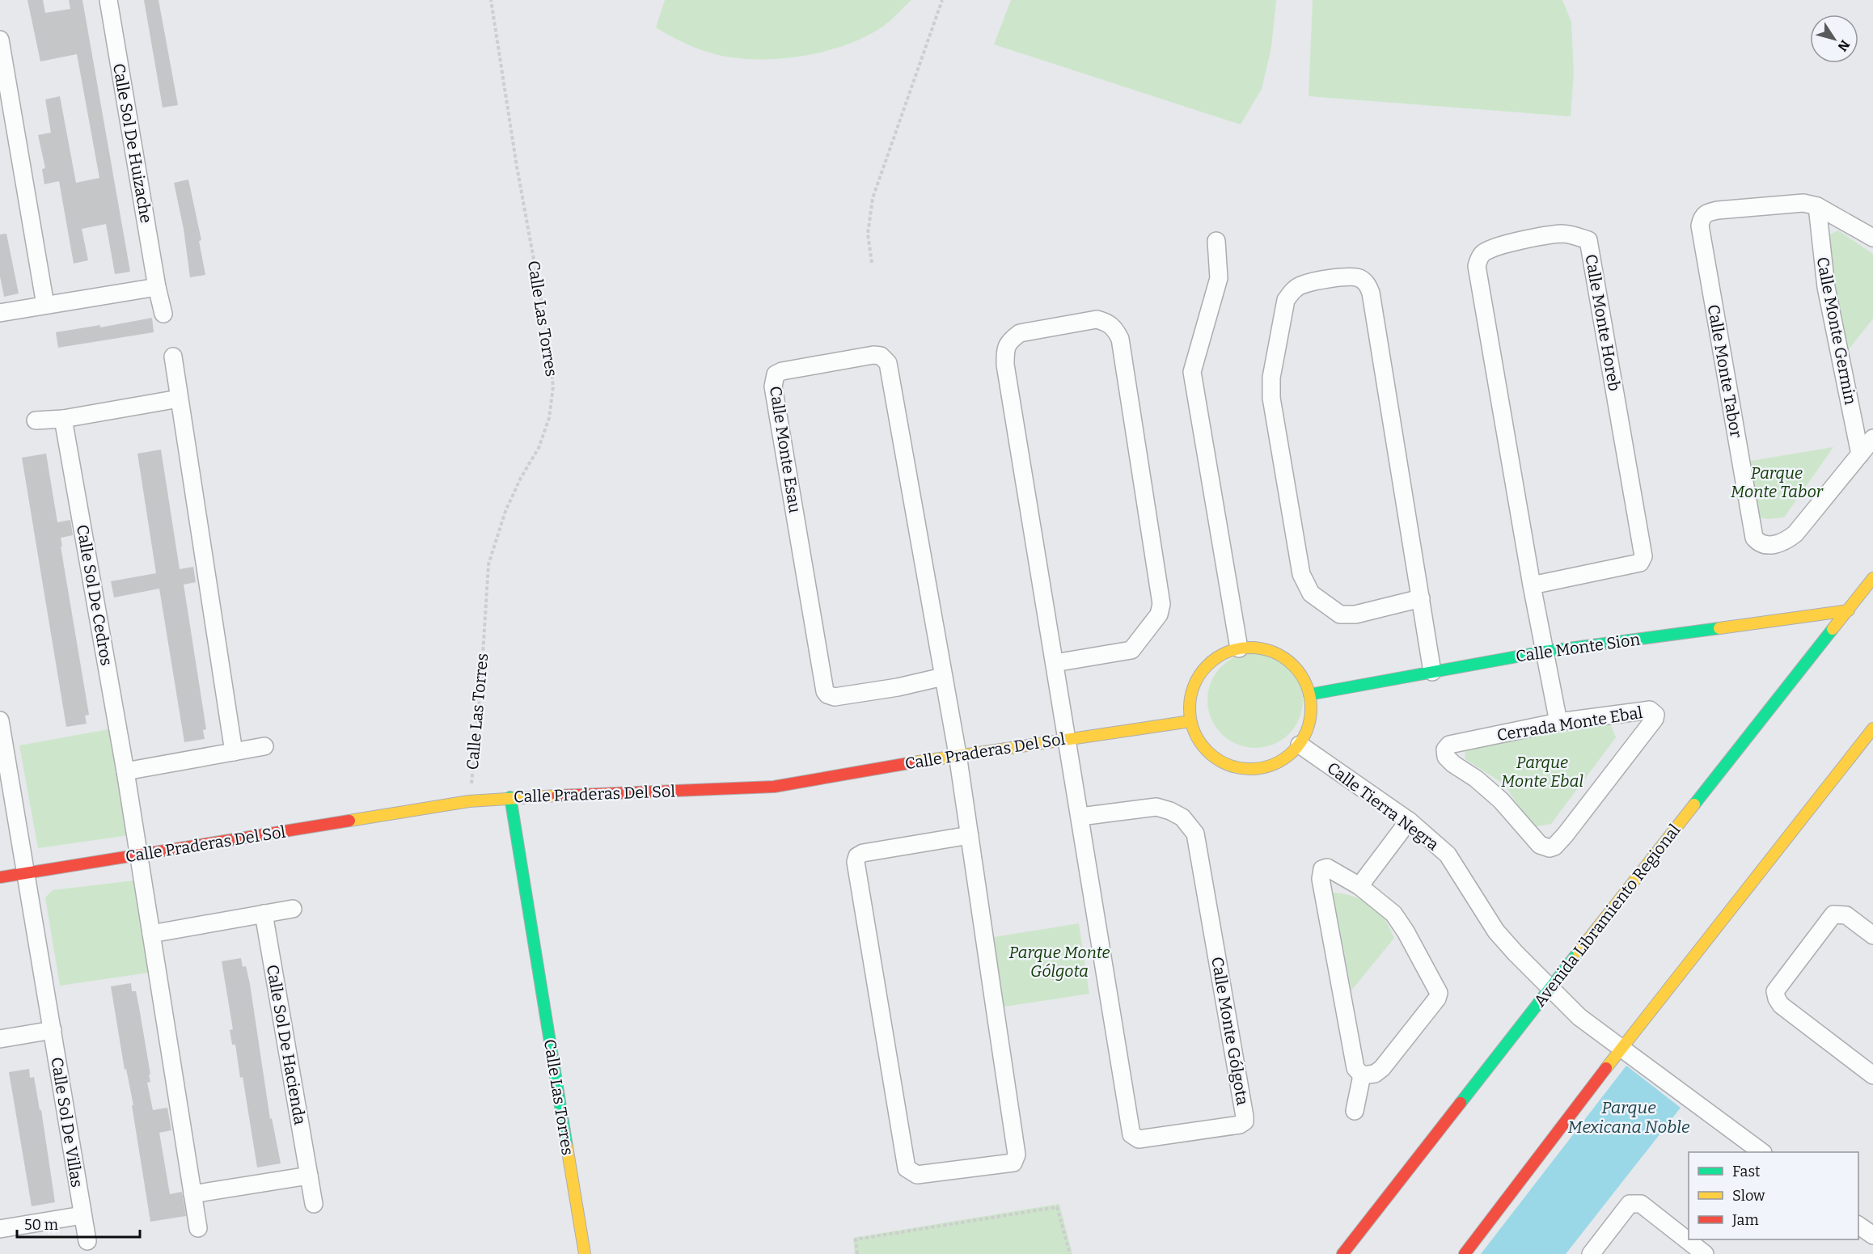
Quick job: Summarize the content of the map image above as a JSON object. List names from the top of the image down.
{
  "streets": {
    "street": [
      "Calle Sol De Huizache",
      "Calle Las Torres",
      "Calle Monte Horeb",
      "Calle Monte Germin",
      "Calle Monte Tabor",
      "Calle Monte Esau",
      "Calle Sol De Cedros",
      "Calle Monte Sion",
      "Cerrada Monte Ebal",
      "Calle Praderas Del Sol",
      "Calle Tierra Negra",
      "Avenida Libramiento Regional",
      "Calle Monte Gólgota",
      "Calle Sol De Hacienda",
      "Calle Sol De Villas"
    ]
  },
  "crossings": [
    ["Calle Las Torres", "Calle Praderas Del Sol"],
    ["Calle Monte Horeb", "Calle Monte Sion"],
    ["Calle Monte Horeb", "Cerrada Monte Ebal"],
    ["Calle Monte Germin", "Calle Monte Tabor"],
    ["Calle Monte Esau", "Calle Praderas Del Sol"],
    ["Calle Sol De Cedros", "Calle Praderas Del Sol"],
    ["Calle Monte Sion", "Calle Praderas Del Sol"],
    ["Calle Monte Sion", "Calle Tierra Negra"],
    ["Calle Monte Sion", "Avenida Libramiento Regional"],
    ["Calle Praderas Del Sol", "Calle Tierra Negra"],
    ["Calle Praderas Del Sol", "Calle Monte Gólgota"],
    ["Calle Praderas Del Sol", "Calle Sol De Villas"],
    ["Calle Tierra Negra", "Avenida Libramiento Regional"]
  ],
  "water": ["Parque Mexicana Noble"],
  "parks": ["Parque Monte Tabor", "Parque Monte Ebal", "Parque Monte Gólgota"],
  "legend": ["Fast", "Slow", "Jam"],
  "scale_bar": "50 m",
  "north": "bottom right"
}
